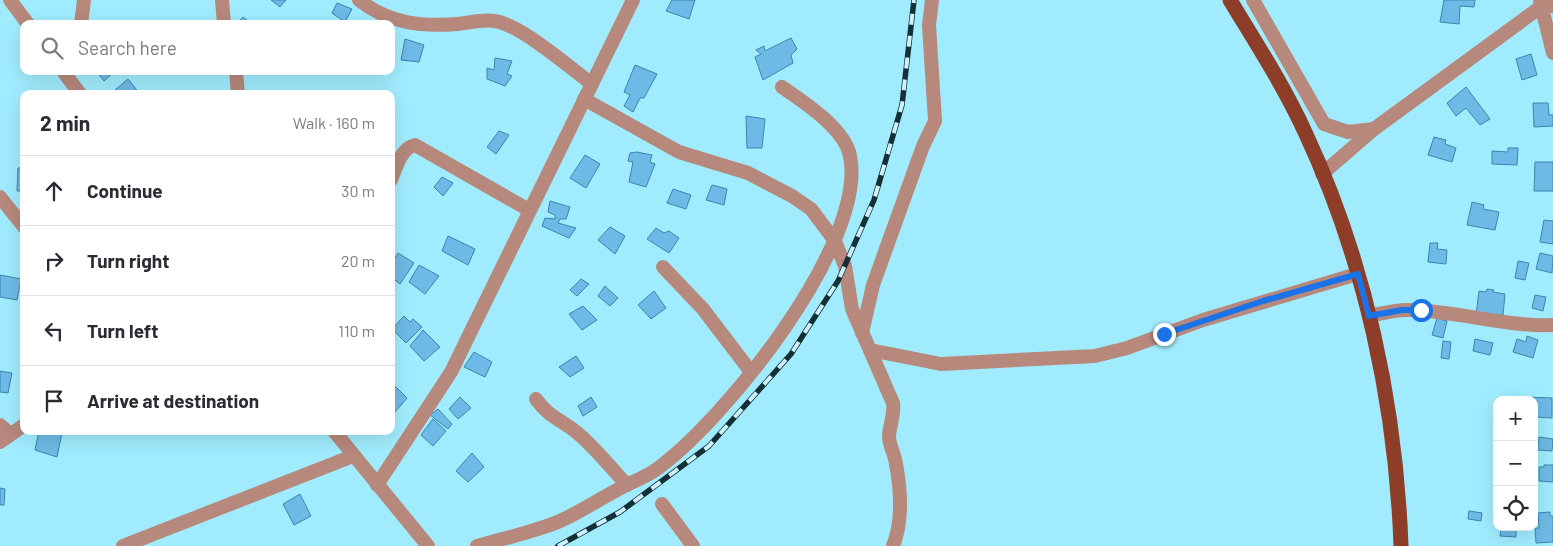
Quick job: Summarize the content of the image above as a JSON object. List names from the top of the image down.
{
  "page": {
    "search": "Search here",
    "heading": ["2 min", "Walk · 160 m"],
    "list": [
      ["Continue", "30 m"],
      ["Turn right", "20 m"],
      ["Turn left", "110 m"],
      "Arrive at destination"
    ],
    "map_buttons": ["+", "−"]
  }
}
